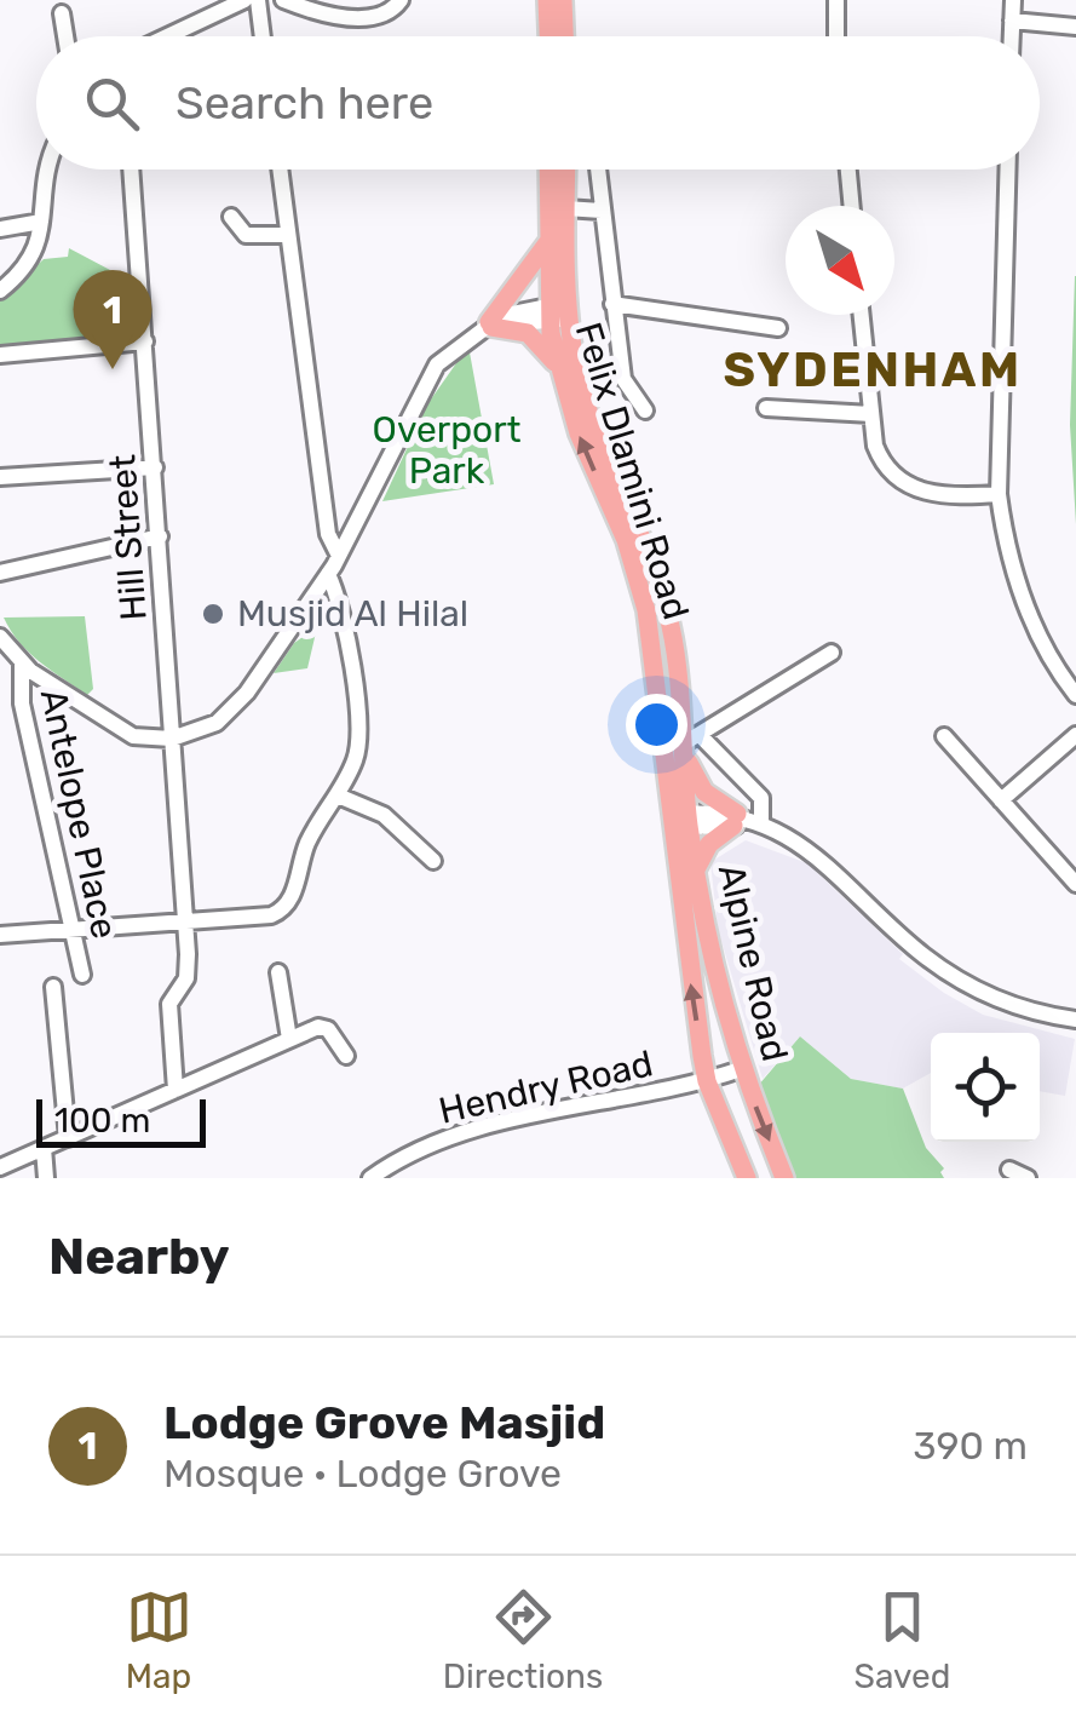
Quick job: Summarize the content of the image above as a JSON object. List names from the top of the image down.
{
  "streets": {
    "main road": ["Felix Dlamini Road", "Alpine Road"],
    "street": ["Hill Street", "Antelope Place", "Hendry Road"]
  },
  "crossings": [
    ["Felix Dlamini Road", "Alpine Road"],
    ["Alpine Road", "Hendry Road"]
  ],
  "districts": ["SYDENHAM"],
  "parks": ["Overport Park"],
  "places": ["Musjid Al Hilal"],
  "scale_bar": "100 m",
  "north": "bottom right",
  "page": {
    "search": "Search here",
    "pins": "1",
    "scale": "100 m",
    "heading": "Nearby",
    "list": [
      {
        "mark": "1",
        "name": "Lodge Grove Masjid",
        "note": "Mosque · Lodge Grove",
        "value": "390 m"
      }
    ],
    "nav": ["Map", "Directions", "Saved"]
  }
}
